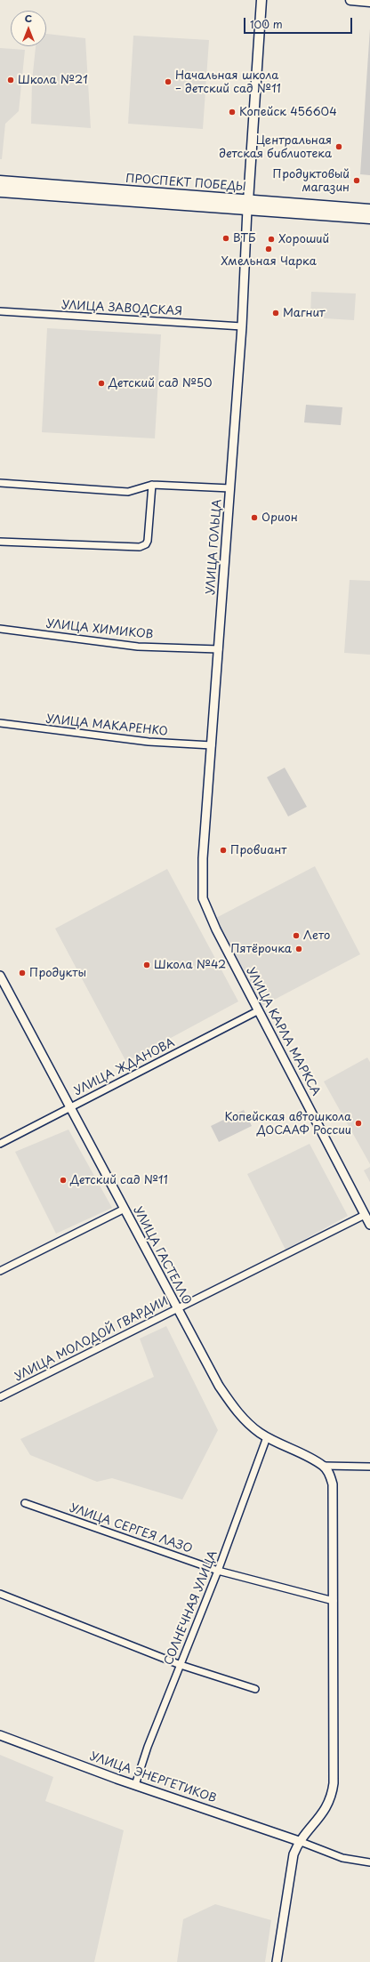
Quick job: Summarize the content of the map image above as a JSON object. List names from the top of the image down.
{
  "streets": {
    "main road": ["ПРОСПЕКТ ПОБЕДЫ"],
    "street": [
      "УЛИЦА ЗАВОДСКАЯ",
      "УЛИЦА ГОЛЬЦА",
      "УЛИЦА ХИМИКОВ",
      "УЛИЦА МАКАРЕНКО",
      "УЛИЦА КАРЛА МАРКСА",
      "УЛИЦА ЖДАНОВА",
      "УЛИЦА ГАСТЕЛЛО",
      "УЛИЦА МОЛОДОЙ ГВАРДИИ",
      "УЛИЦА СЕРГЕЯ ЛАЗО",
      "СОЛНЕЧНАЯ УЛИЦА",
      "УЛИЦА ЭНЕРГЕТИКОВ"
    ]
  },
  "crossings": [
    ["ПРОСПЕКТ ПОБЕДЫ", "УЛИЦА ГОЛЬЦА"],
    ["УЛИЦА ЗАВОДСКАЯ", "УЛИЦА ГОЛЬЦА"],
    ["УЛИЦА ГОЛЬЦА", "УЛИЦА ХИМИКОВ"],
    ["УЛИЦА ГОЛЬЦА", "УЛИЦА МАКАРЕНКО"],
    ["УЛИЦА ГОЛЬЦА", "УЛИЦА КАРЛА МАРКСА"],
    ["УЛИЦА КАРЛА МАРКСА", "УЛИЦА ЖДАНОВА"],
    ["УЛИЦА КАРЛА МАРКСА", "УЛИЦА МОЛОДОЙ ГВАРДИИ"],
    ["УЛИЦА ЖДАНОВА", "УЛИЦА ГАСТЕЛЛО"],
    ["УЛИЦА ГАСТЕЛЛО", "УЛИЦА МОЛОДОЙ ГВАРДИИ"],
    ["УЛИЦА ГАСТЕЛЛО", "СОЛНЕЧНАЯ УЛИЦА"],
    ["УЛИЦА СЕРГЕЯ ЛАЗО", "СОЛНЕЧНАЯ УЛИЦА"],
    ["СОЛНЕЧНАЯ УЛИЦА", "УЛИЦА ЭНЕРГЕТИКОВ"]
  ],
  "places": [
    "Школа №21",
    "Начальная школа – детский сад №11",
    "Копейск 456604",
    "Центральная детская библиотека",
    "Продуктовый магазин",
    "ВТБ",
    "Хороший",
    "Хмельная Чарка",
    "Магнит",
    "Детский сад №50",
    "Орион",
    "Провиант",
    "Лето",
    "Пятёрочка",
    "Школа №42",
    "Продукты",
    "Копейская автошкола ДОСААФ России",
    "Детский сад №11"
  ],
  "scale_bar": "100 m",
  "north": "top"
}
